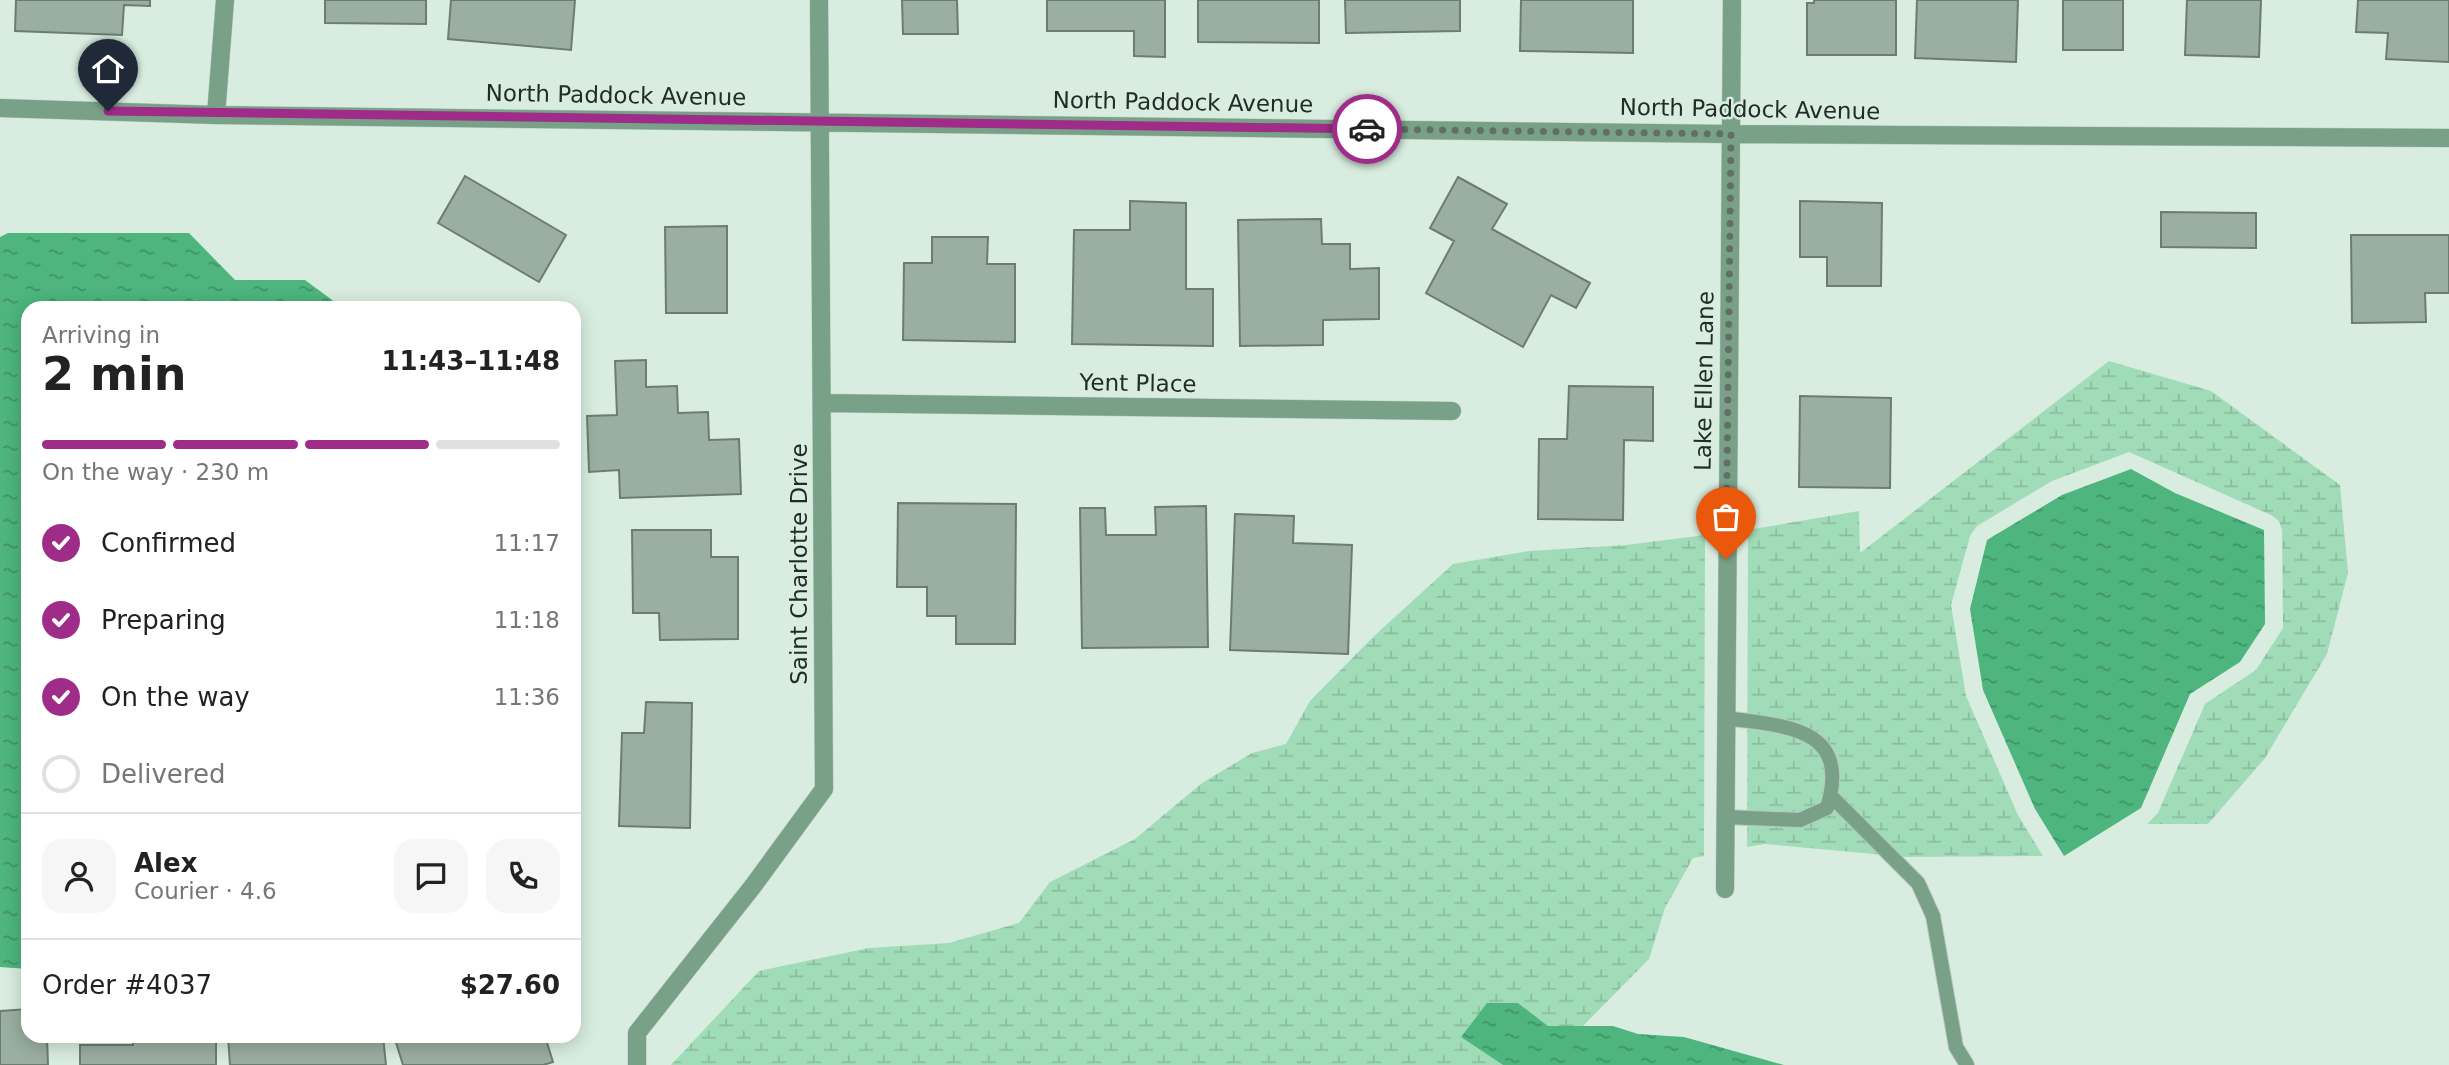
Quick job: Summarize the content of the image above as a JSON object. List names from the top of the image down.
{
  "streets": {
    "street": [
      "North Paddock Avenue",
      "Lake Ellen Lane",
      "Yent Place",
      "Saint Charlotte Drive"
    ]
  },
  "crossings": [
    ["North Paddock Avenue", "Lake Ellen Lane"],
    ["North Paddock Avenue", "Saint Charlotte Drive"],
    ["Yent Place", "Saint Charlotte Drive"]
  ],
  "page": {
    "heading": ["2 min", "Arriving in", "11:43–11:48"],
    "panel": [
      "Alex",
      "Courier · 4.6",
      "Order #4037",
      "$27.60"
    ],
    "bar": "On the way · 230 m",
    "list": [
      ["Confirmed", "11:17"],
      ["Preparing", "11:18"],
      ["On the way", "11:36"],
      "Delivered"
    ]
  }
}
